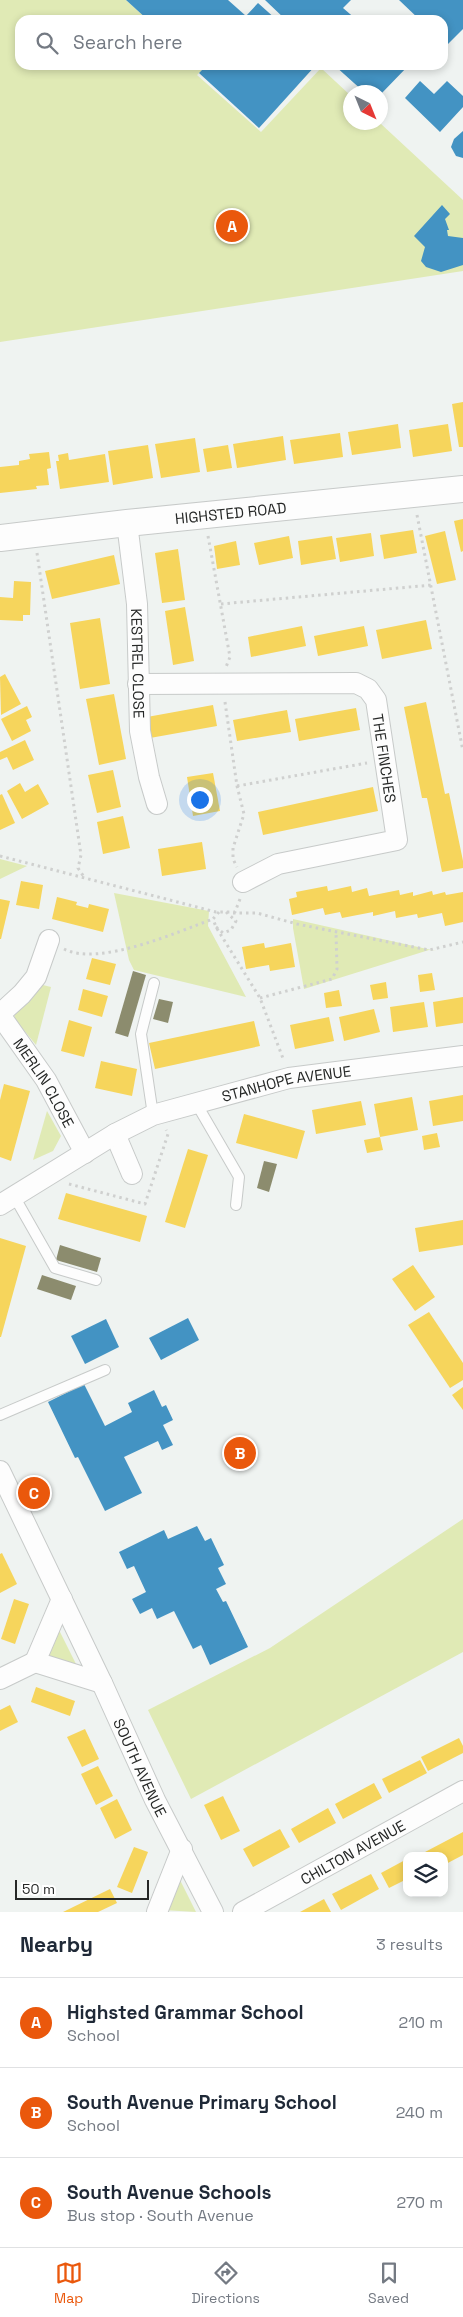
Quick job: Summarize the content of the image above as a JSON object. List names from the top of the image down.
{
  "streets": {
    "street": [
      "HIGHSTED ROAD",
      "KESTREL CLOSE",
      "THE FINCHES",
      "MERLIN CLOSE",
      "STANHOPE AVENUE",
      "SOUTH AVENUE",
      "CHILTON AVENUE"
    ]
  },
  "crossings": [
    ["HIGHSTED ROAD", "KESTREL CLOSE"],
    ["KESTREL CLOSE", "THE FINCHES"],
    ["MERLIN CLOSE", "STANHOPE AVENUE"]
  ],
  "scale_bar": "50 m",
  "north": "bottom right",
  "page": {
    "search": "Search here",
    "pins": ["A", "B", "C"],
    "scale": "50 m",
    "heading": ["Nearby", "3 results"],
    "list": [
      {
        "mark": "A",
        "name": "Highsted Grammar School",
        "note": "School",
        "value": "210 m"
      },
      {
        "mark": "B",
        "name": "South Avenue Primary School",
        "note": "School",
        "value": "240 m"
      },
      {
        "mark": "C",
        "name": "South Avenue Schools",
        "note": "Bus stop · South Avenue",
        "value": "270 m"
      }
    ],
    "nav": ["Map", "Directions", "Saved"]
  }
}
